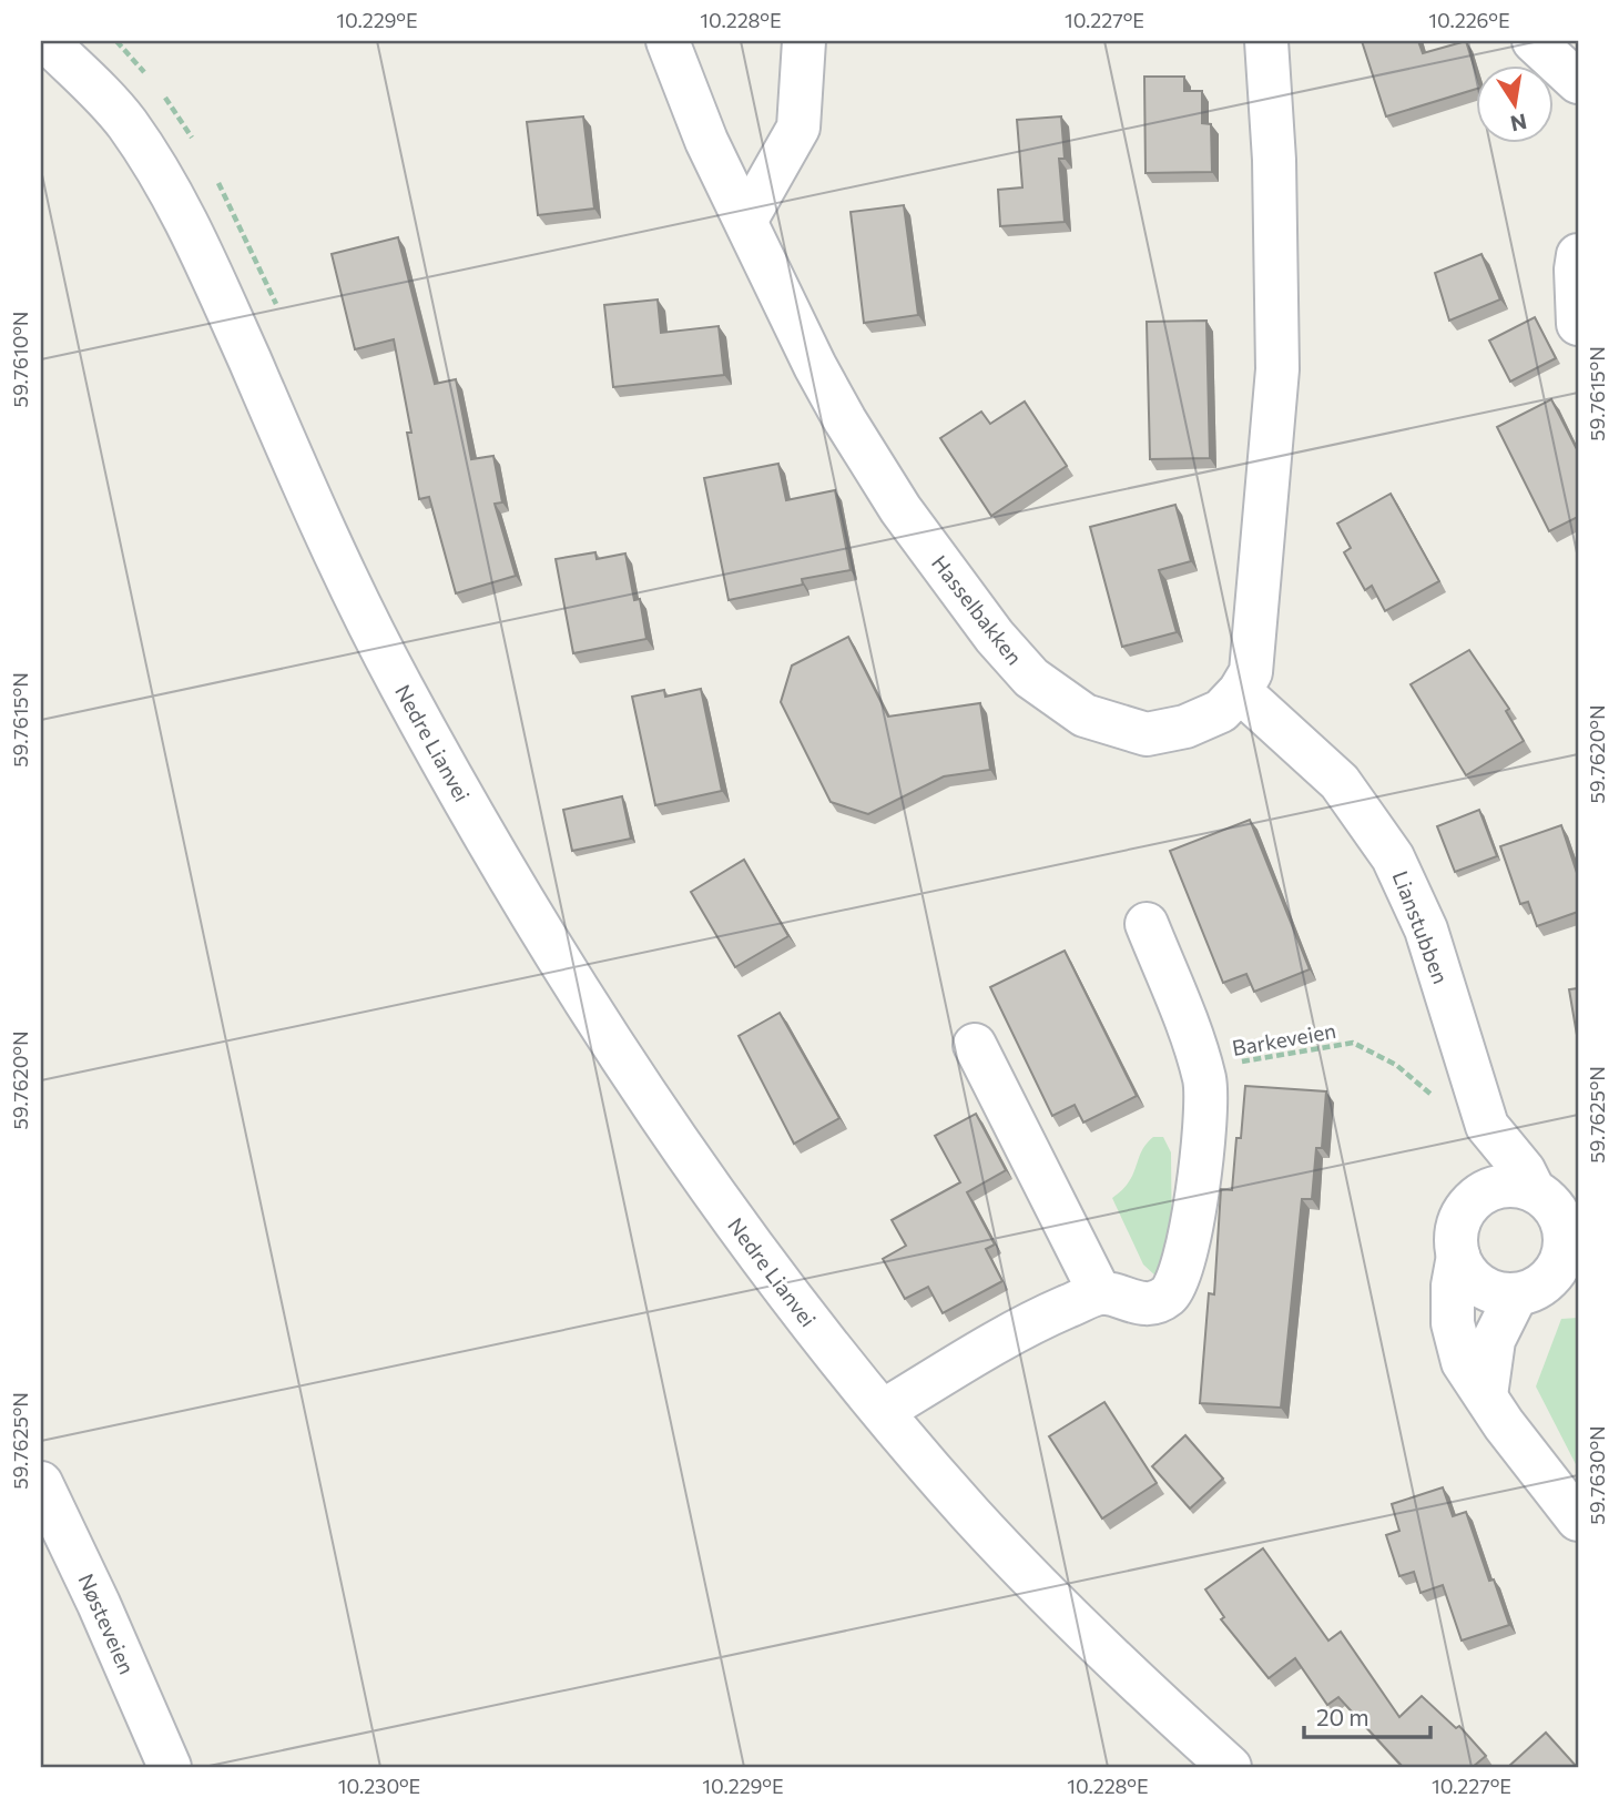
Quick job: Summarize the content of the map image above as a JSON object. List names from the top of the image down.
{
  "streets": {
    "street": [
      "Hasselbakken",
      "Nedre Lianvei",
      "Lianstubben",
      "Nøsteveien"
    ],
    "path": ["Barkeveien"]
  },
  "crossings": [
    ["Hasselbakken", "Lianstubben"],
    ["Lianstubben", "Barkeveien"]
  ],
  "scale_bar": "20 m",
  "north": "bottom",
  "coordinates": [
    "10.229°E",
    "10.228°E",
    "10.227°E",
    "10.226°E",
    "59.7610°N",
    "59.7615°N",
    "59.7620°N",
    "59.7625°N",
    "59.7630°N",
    "10.230°E"
  ]
}
